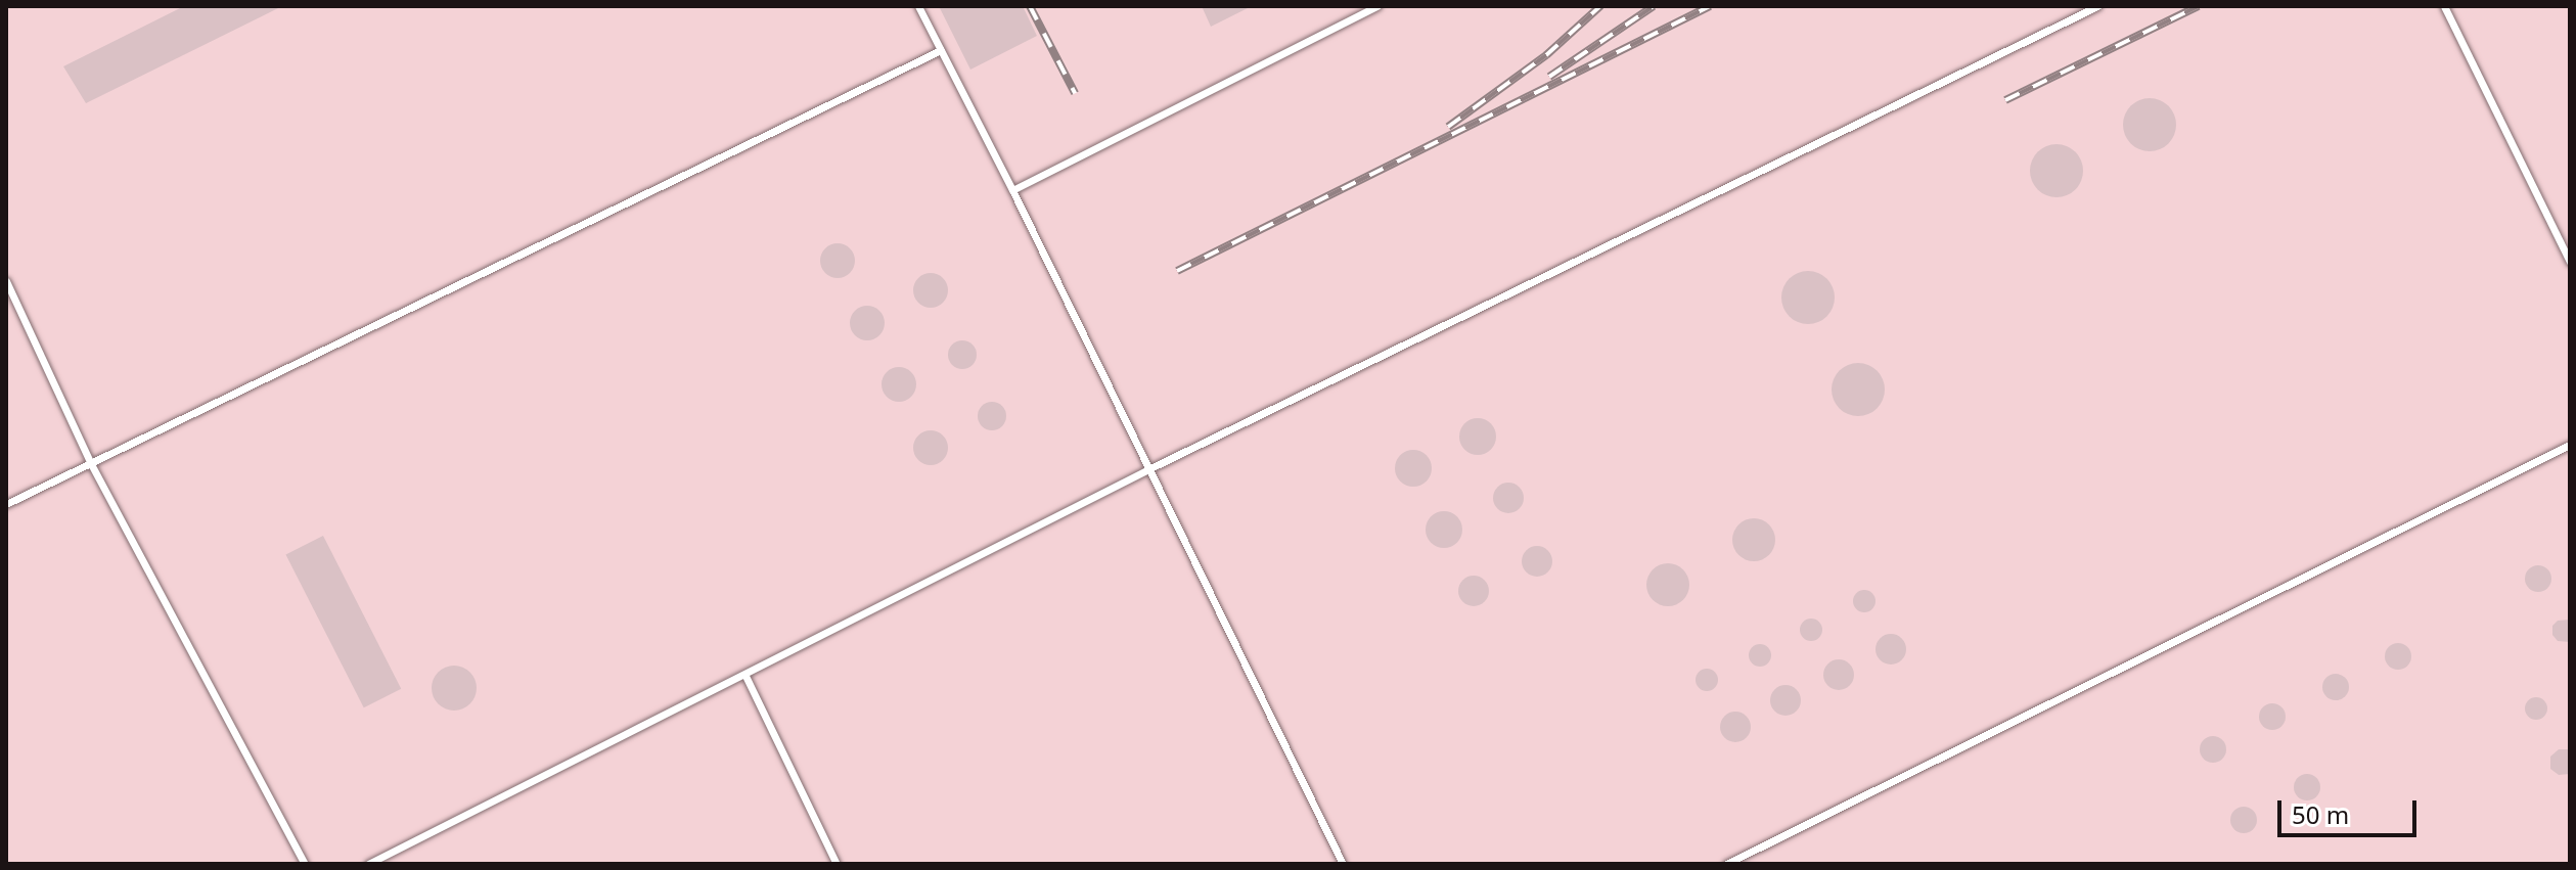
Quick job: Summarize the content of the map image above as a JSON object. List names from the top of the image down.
{
  "scale_bar": "50 m"
}
